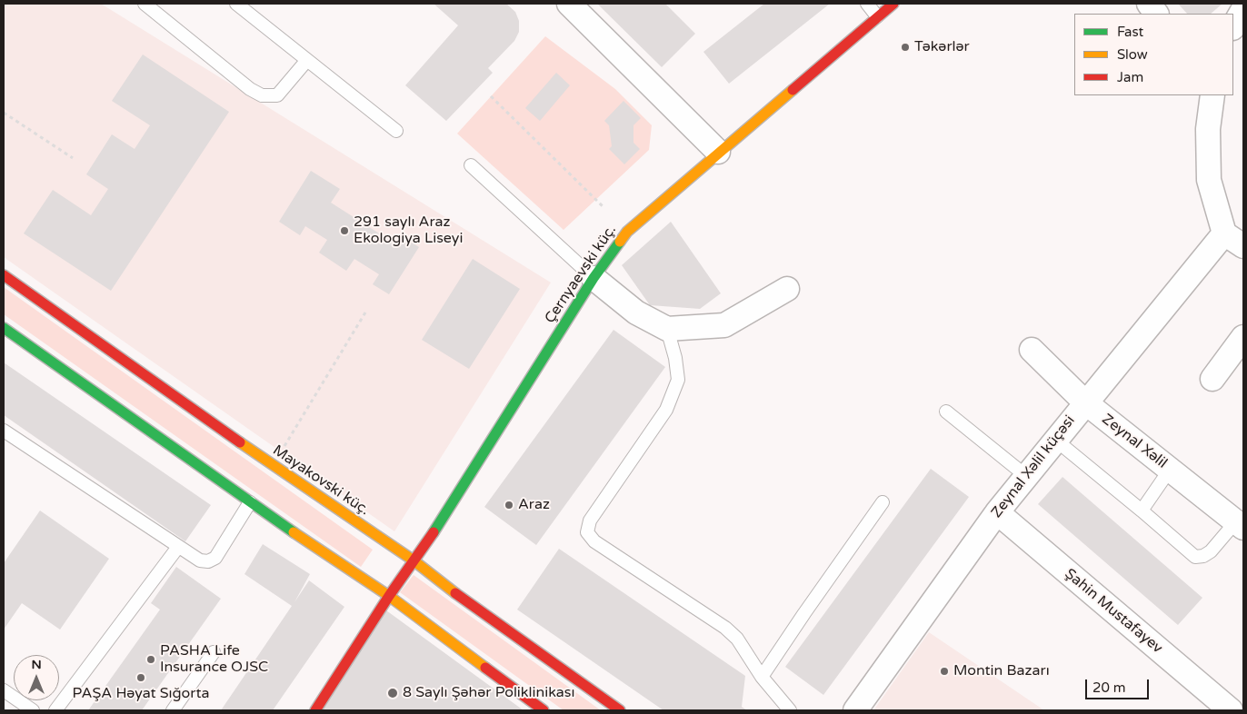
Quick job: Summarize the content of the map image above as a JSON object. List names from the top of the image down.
{
  "streets": {
    "street": [
      "Çernyaevski küç.",
      "Zeynal Xəlil",
      "Zeynal Xəlil küçəsi",
      "Mayakovski küç.",
      "Şahin Mustafayev"
    ]
  },
  "crossings": [
    ["Çernyaevski küç.", "Mayakovski küç."],
    ["Zeynal Xəlil", "Zeynal Xəlil küçəsi"],
    ["Zeynal Xəlil küçəsi", "Şahin Mustafayev"]
  ],
  "places": [
    "Təkərlər",
    "291 saylı Araz Ekologiya Liseyi",
    "Araz",
    "PASHA Life Insurance OJSC",
    "Montin Bazarı",
    "PAŞA Həyat Sığorta",
    "8 Saylı Şəhər Poliklinikası"
  ],
  "legend": ["Fast", "Slow", "Jam"],
  "scale_bar": "20 m",
  "north": "top"
}
